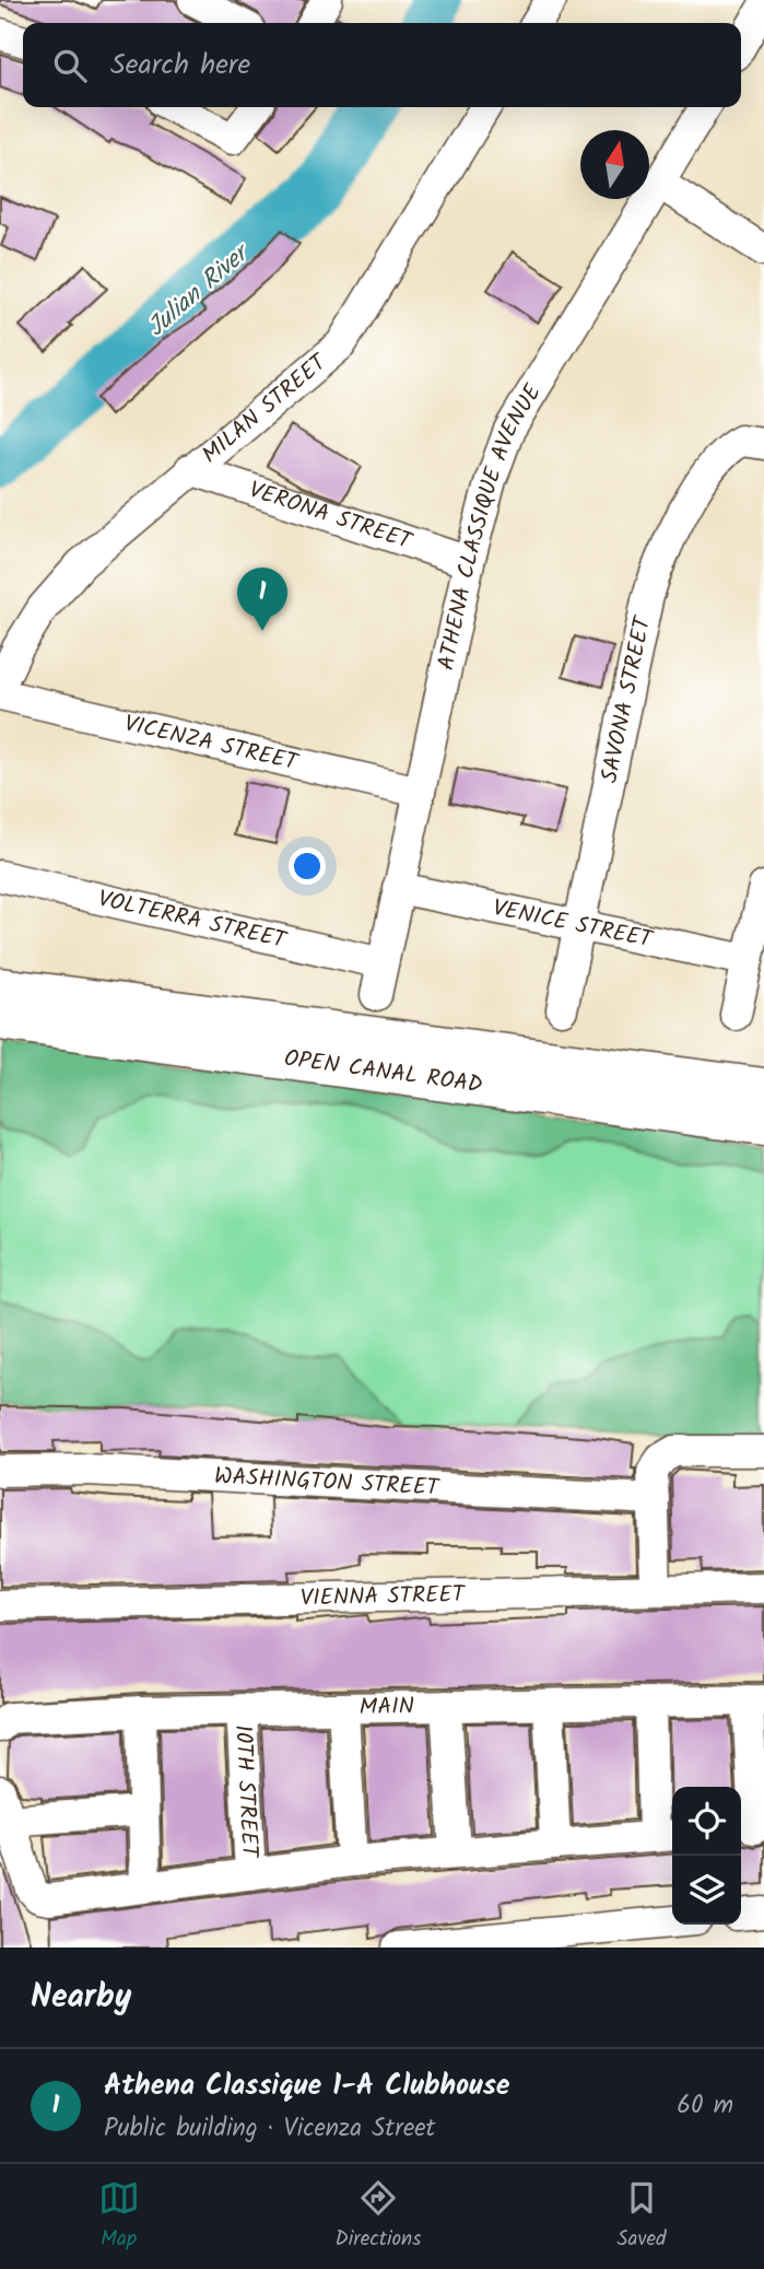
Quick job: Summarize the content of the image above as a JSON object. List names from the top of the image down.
{
  "streets": {
    "main road": ["OPEN CANAL ROAD"],
    "street": [
      "MILAN STREET",
      "VERONA STREET",
      "ATHENA CLASSIQUE AVENUE",
      "SAVONA STREET",
      "VICENZA STREET",
      "VOLTERRA STREET",
      "VENICE STREET",
      "WASHINGTON STREET",
      "VIENNA STREET",
      "MAIN",
      "10TH STREET"
    ]
  },
  "crossings": [
    ["MILAN STREET", "VERONA STREET"],
    ["VERONA STREET", "ATHENA CLASSIQUE AVENUE"],
    ["ATHENA CLASSIQUE AVENUE", "VICENZA STREET"],
    ["ATHENA CLASSIQUE AVENUE", "VOLTERRA STREET"],
    ["ATHENA CLASSIQUE AVENUE", "VENICE STREET"],
    ["SAVONA STREET", "VENICE STREET"],
    ["MAIN", "10TH STREET"]
  ],
  "water": ["Julian River"],
  "north": "top",
  "page": {
    "search": "Search here",
    "pins": "1",
    "heading": "Nearby",
    "list": [
      {
        "mark": "1",
        "name": "Athena Classique 1-A Clubhouse",
        "note": "Public building · Vicenza Street",
        "value": "60 m"
      }
    ],
    "nav": ["Map", "Directions", "Saved"]
  }
}
